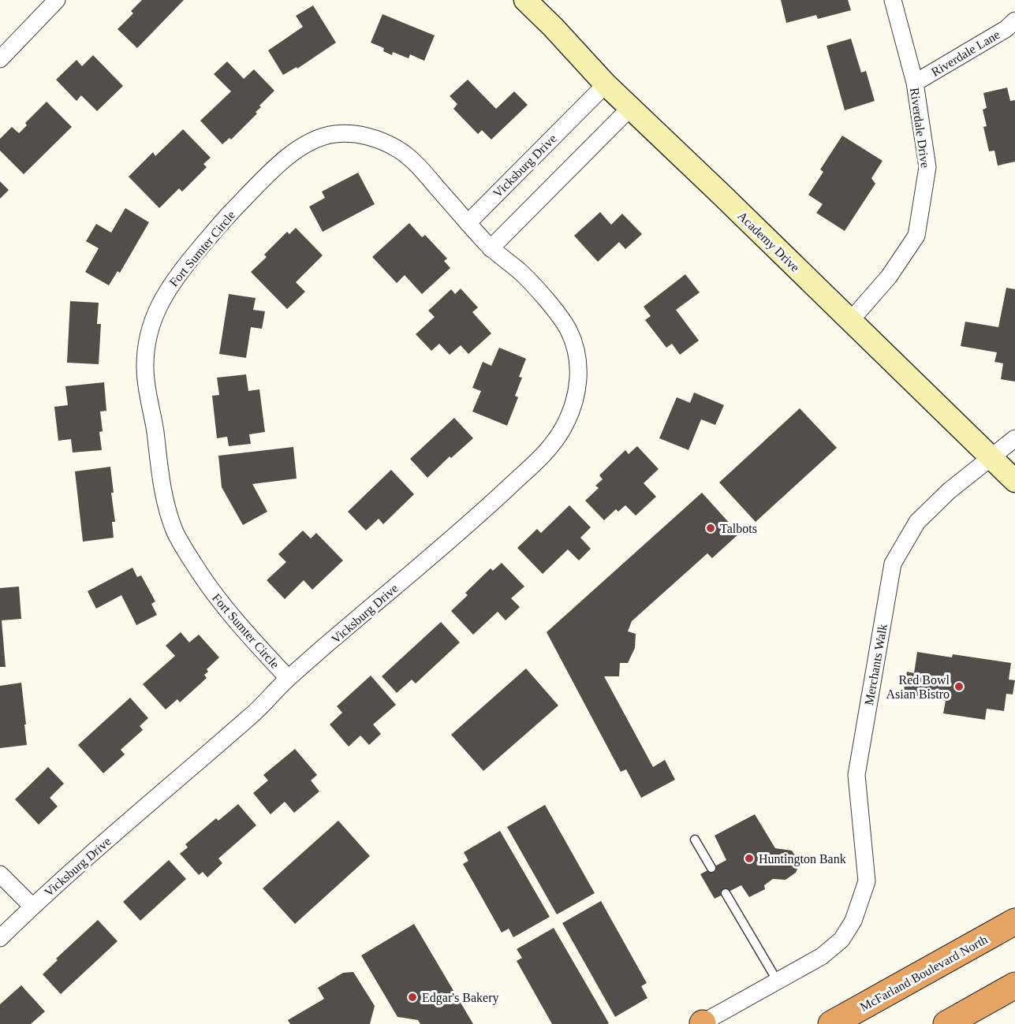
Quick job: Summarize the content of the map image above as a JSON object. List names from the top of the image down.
{
  "streets": {
    "highway": ["McFarland Boulevard North"],
    "street": [
      "Riverdale Lane",
      "Riverdale Drive",
      "Vicksburg Drive",
      "Academy Drive",
      "Fort Sumter Circle",
      "Merchants Walk"
    ]
  },
  "crossings": [
    ["Riverdale Lane", "Riverdale Drive"],
    ["Riverdale Drive", "Academy Drive"],
    ["Vicksburg Drive", "Academy Drive"],
    ["Vicksburg Drive", "Fort Sumter Circle"],
    ["Academy Drive", "Merchants Walk"]
  ],
  "places": [
    "Talbots",
    "Red Bowl Asian Bistro",
    "Huntington Bank",
    "Edgar's Bakery"
  ]
}
